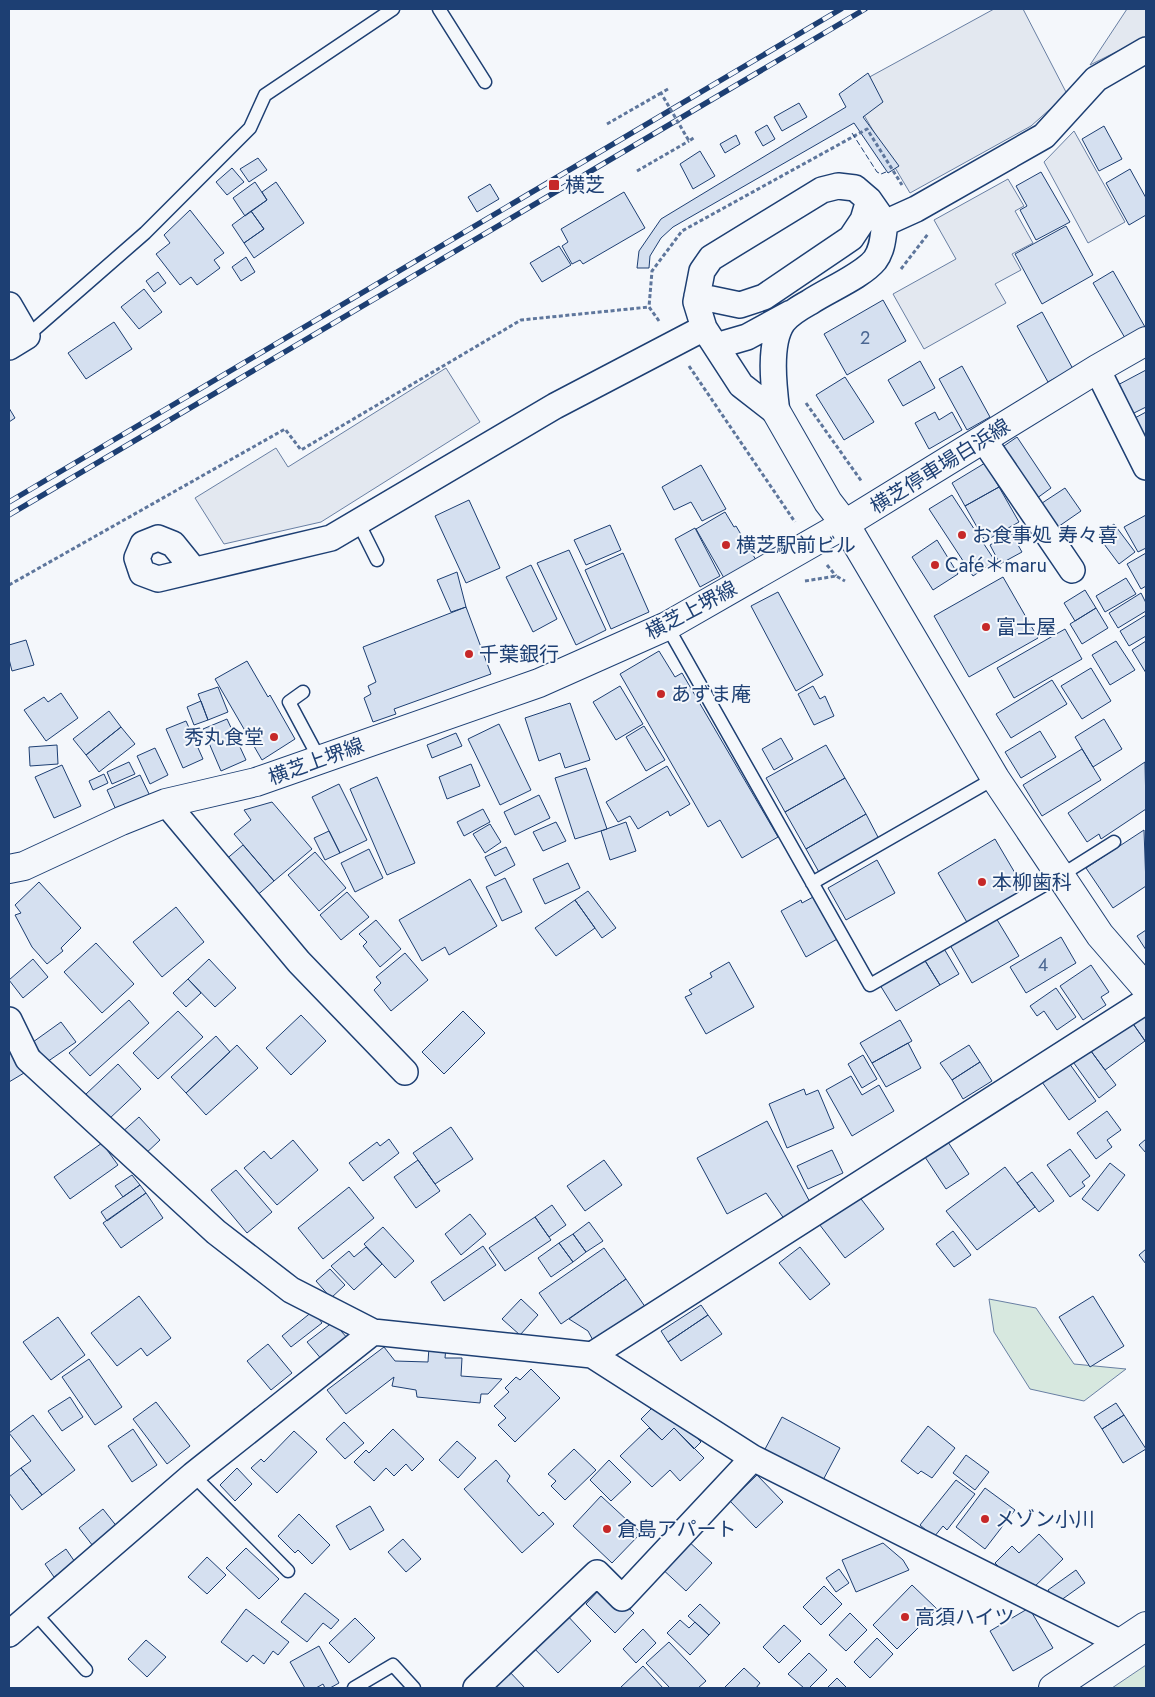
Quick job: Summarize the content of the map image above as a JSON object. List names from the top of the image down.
{
  "streets": {
    "main road": ["横芝停車場白浜線", "横芝上堺線"]
  },
  "crossings": [
    ["横芝停車場白浜線", "横芝上堺線"]
  ],
  "places": {
    "transit": ["横芝"],
    "other": [
      "お食事処 寿々喜",
      "横芝駅前ビル",
      "Café＊maru",
      "富士屋",
      "千葉銀行",
      "あずま庵",
      "秀丸食堂",
      "本柳歯科",
      "メゾン小川",
      "倉島アパート",
      "高須ハイツ"
    ]
  },
  "house_numbers": ["2", "4"]
}
